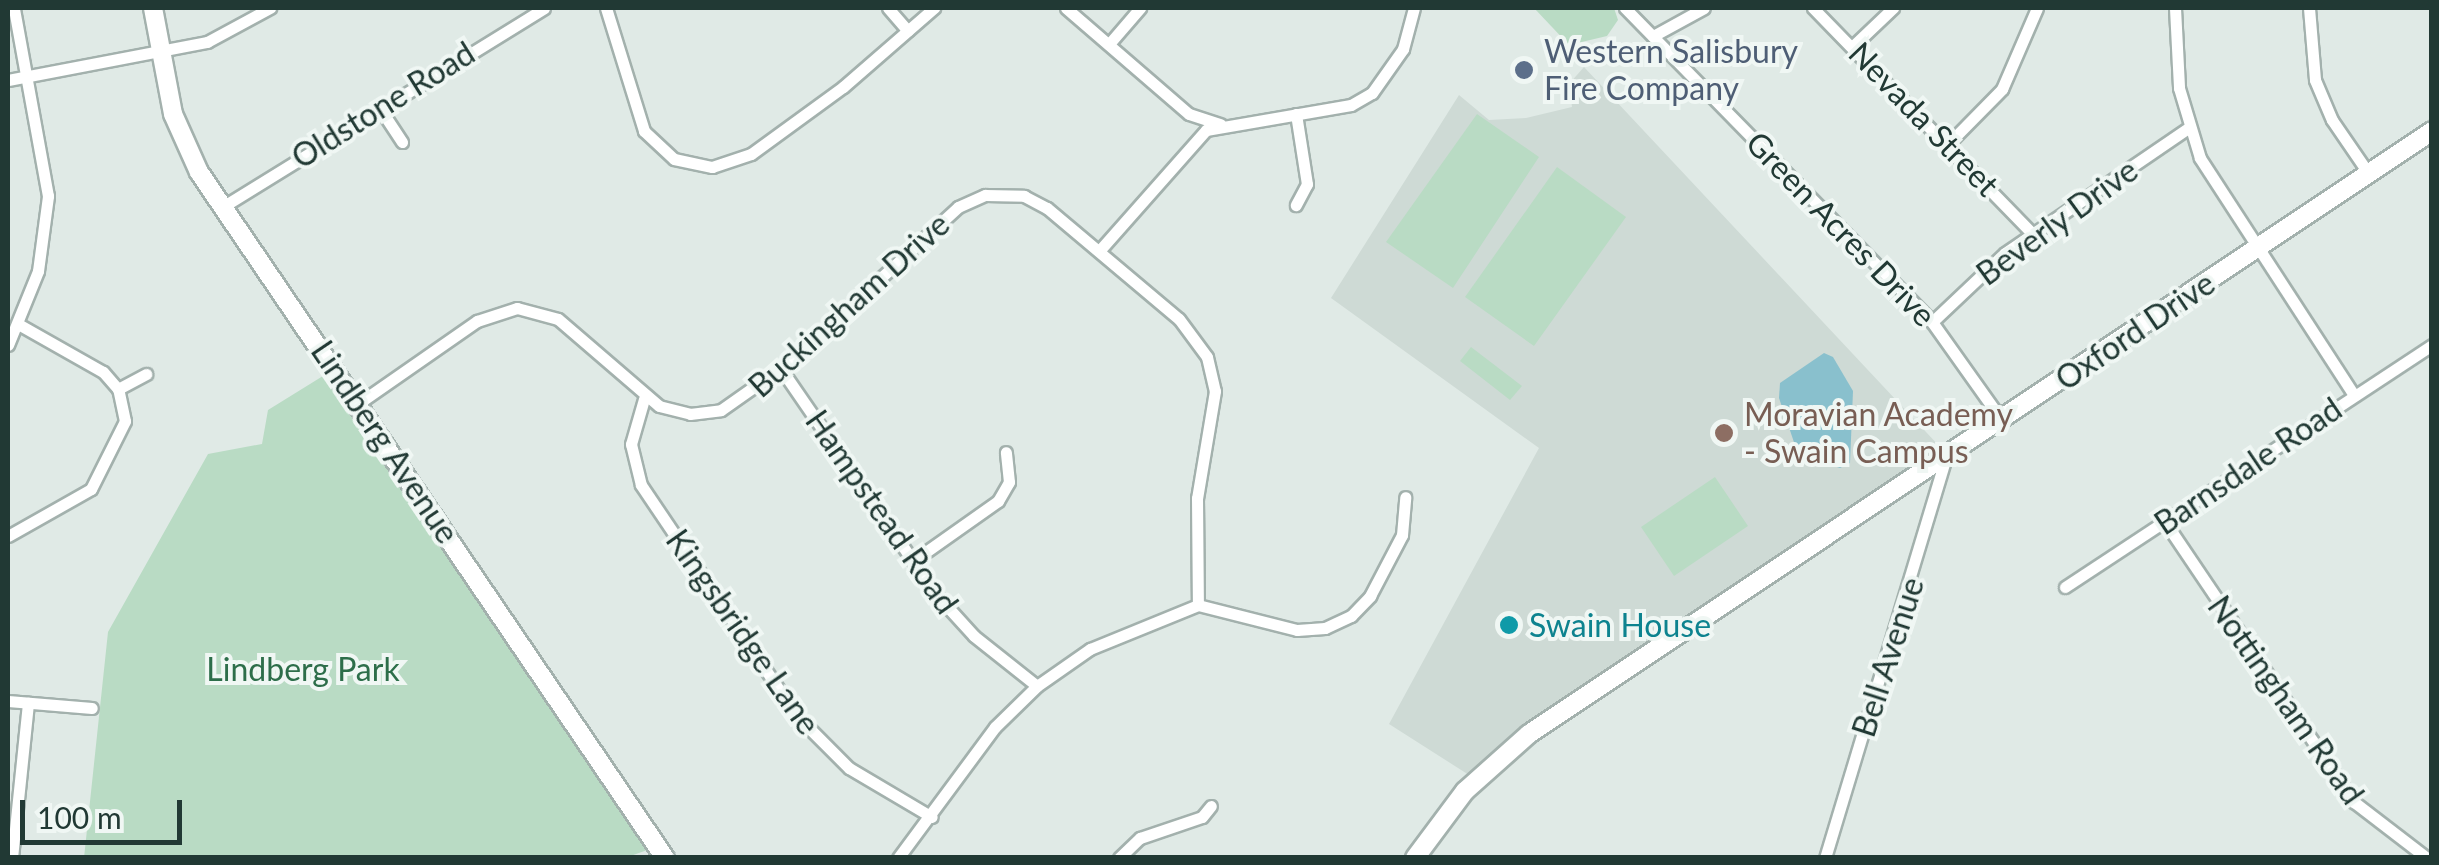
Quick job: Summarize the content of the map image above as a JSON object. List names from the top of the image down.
{
  "streets": {
    "main road": ["Oxford Drive", "Lindberg Avenue"],
    "street": [
      "Oldstone Road",
      "Nevada Street",
      "Beverly Drive",
      "Green Acres Drive",
      "Buckingham Drive",
      "Barnsdale Road",
      "Hampstead Road",
      "Kingsbridge Lane",
      "Bell Avenue",
      "Nottingham Road"
    ]
  },
  "crossings": [
    ["Oldstone Road", "Lindberg Avenue"],
    ["Nevada Street", "Beverly Drive"],
    ["Beverly Drive", "Green Acres Drive"],
    ["Green Acres Drive", "Oxford Drive"],
    ["Buckingham Drive", "Lindberg Avenue"],
    ["Buckingham Drive", "Hampstead Road"],
    ["Buckingham Drive", "Kingsbridge Lane"],
    ["Oxford Drive", "Bell Avenue"],
    ["Barnsdale Road", "Nottingham Road"]
  ],
  "parks": ["Lindberg Park"],
  "places": ["Western Salisbury Fire Company", "Moravian Academy - Swain Campus", "Swain House"],
  "scale_bar": "100 m"
}
